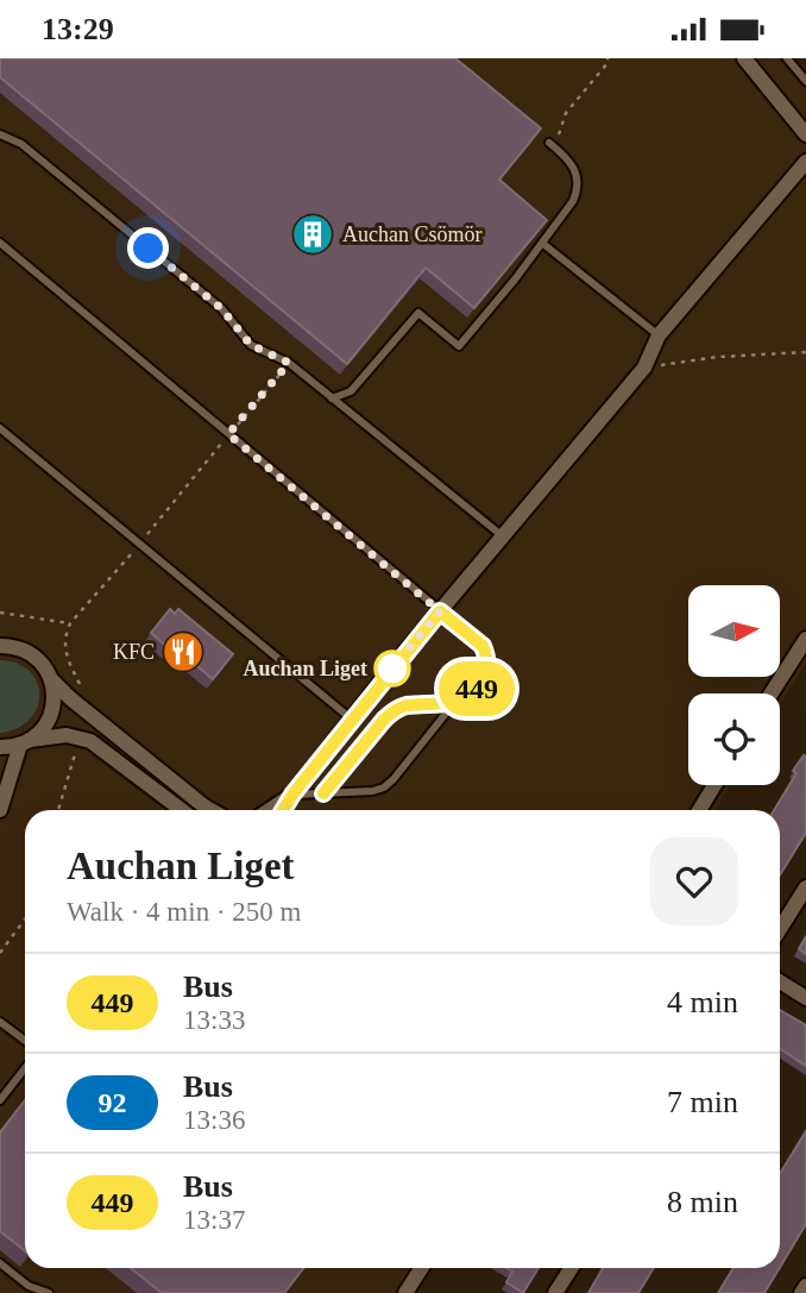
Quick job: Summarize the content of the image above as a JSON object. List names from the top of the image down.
{
  "places": {
    "building": ["Auchan Csömör"],
    "restaurant": ["KFC"],
    "other": ["Auchan Liget"]
  },
  "lines": ["bus line 449"],
  "north": "right",
  "page": {
    "status": "13:29",
    "on_map": "449",
    "heading": ["Auchan Liget", "Walk · 4 min · 250 m"],
    "list": [
      {
        "mark": "449",
        "name": "Bus",
        "note": "13:33",
        "value": "4 min"
      },
      {
        "mark": "92",
        "name": "Bus",
        "note": "13:36",
        "value": "7 min"
      },
      {
        "mark": "449",
        "name": "Bus",
        "note": "13:37",
        "value": "8 min"
      }
    ]
  }
}
